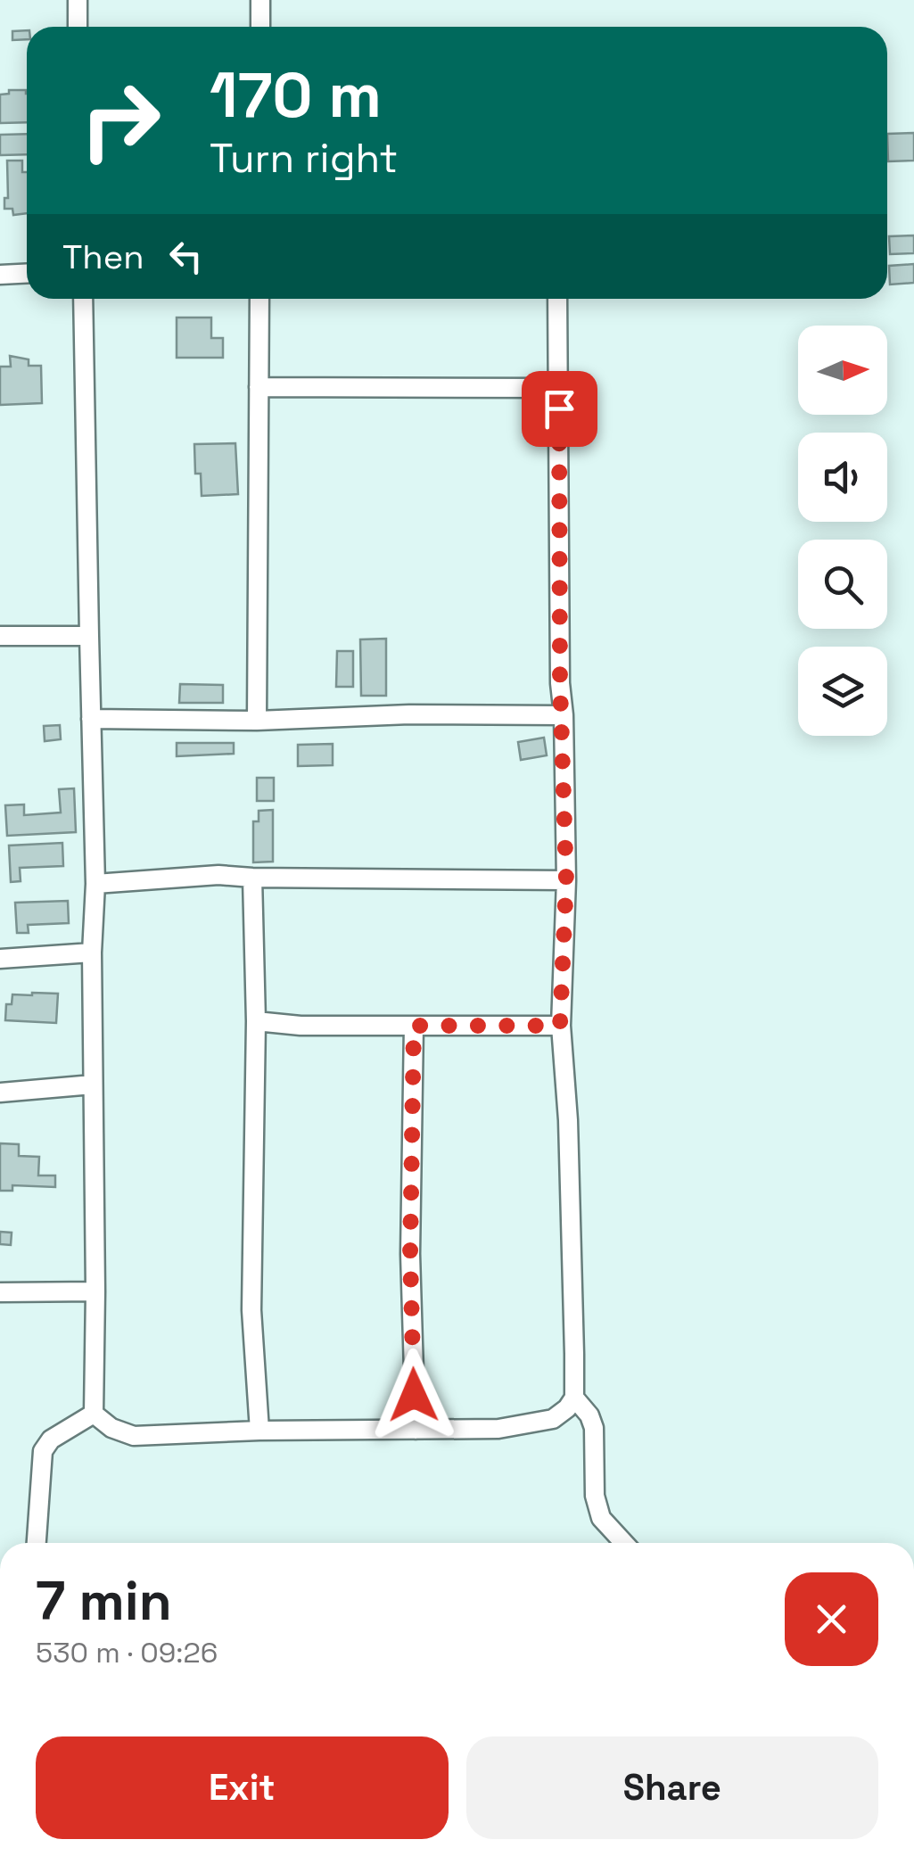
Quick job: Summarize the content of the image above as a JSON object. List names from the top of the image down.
{
  "north": "right",
  "page": {
    "turn": ["170 m", "Turn right"],
    "then": "Then",
    "heading": ["7 min", "530 m · 09:26"],
    "buttons": ["Exit", "Share"]
  }
}
